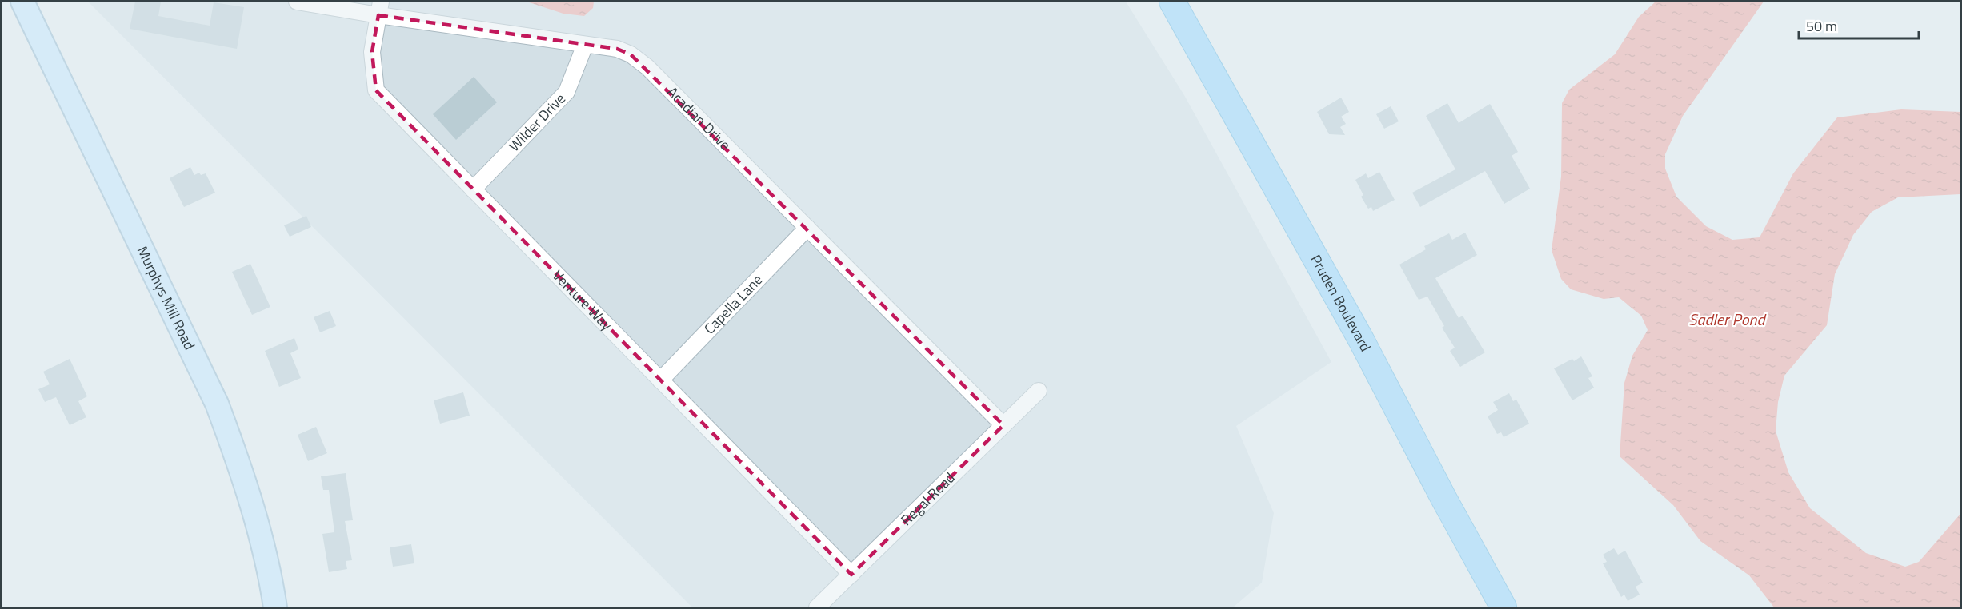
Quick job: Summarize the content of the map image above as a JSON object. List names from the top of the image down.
{
  "streets": {
    "main road": ["Pruden Boulevard"],
    "street": [
      "Acadian Drive",
      "Wilder Drive",
      "Murphys Mill Road",
      "Venture Way",
      "Capella Lane",
      "Regal Road"
    ]
  },
  "crossings": [
    ["Acadian Drive", "Wilder Drive"],
    ["Acadian Drive", "Venture Way"],
    ["Acadian Drive", "Capella Lane"],
    ["Acadian Drive", "Regal Road"],
    ["Wilder Drive", "Venture Way"],
    ["Venture Way", "Capella Lane"],
    ["Venture Way", "Regal Road"]
  ],
  "water": ["Sadler Pond"],
  "scale_bar": "50 m"
}
